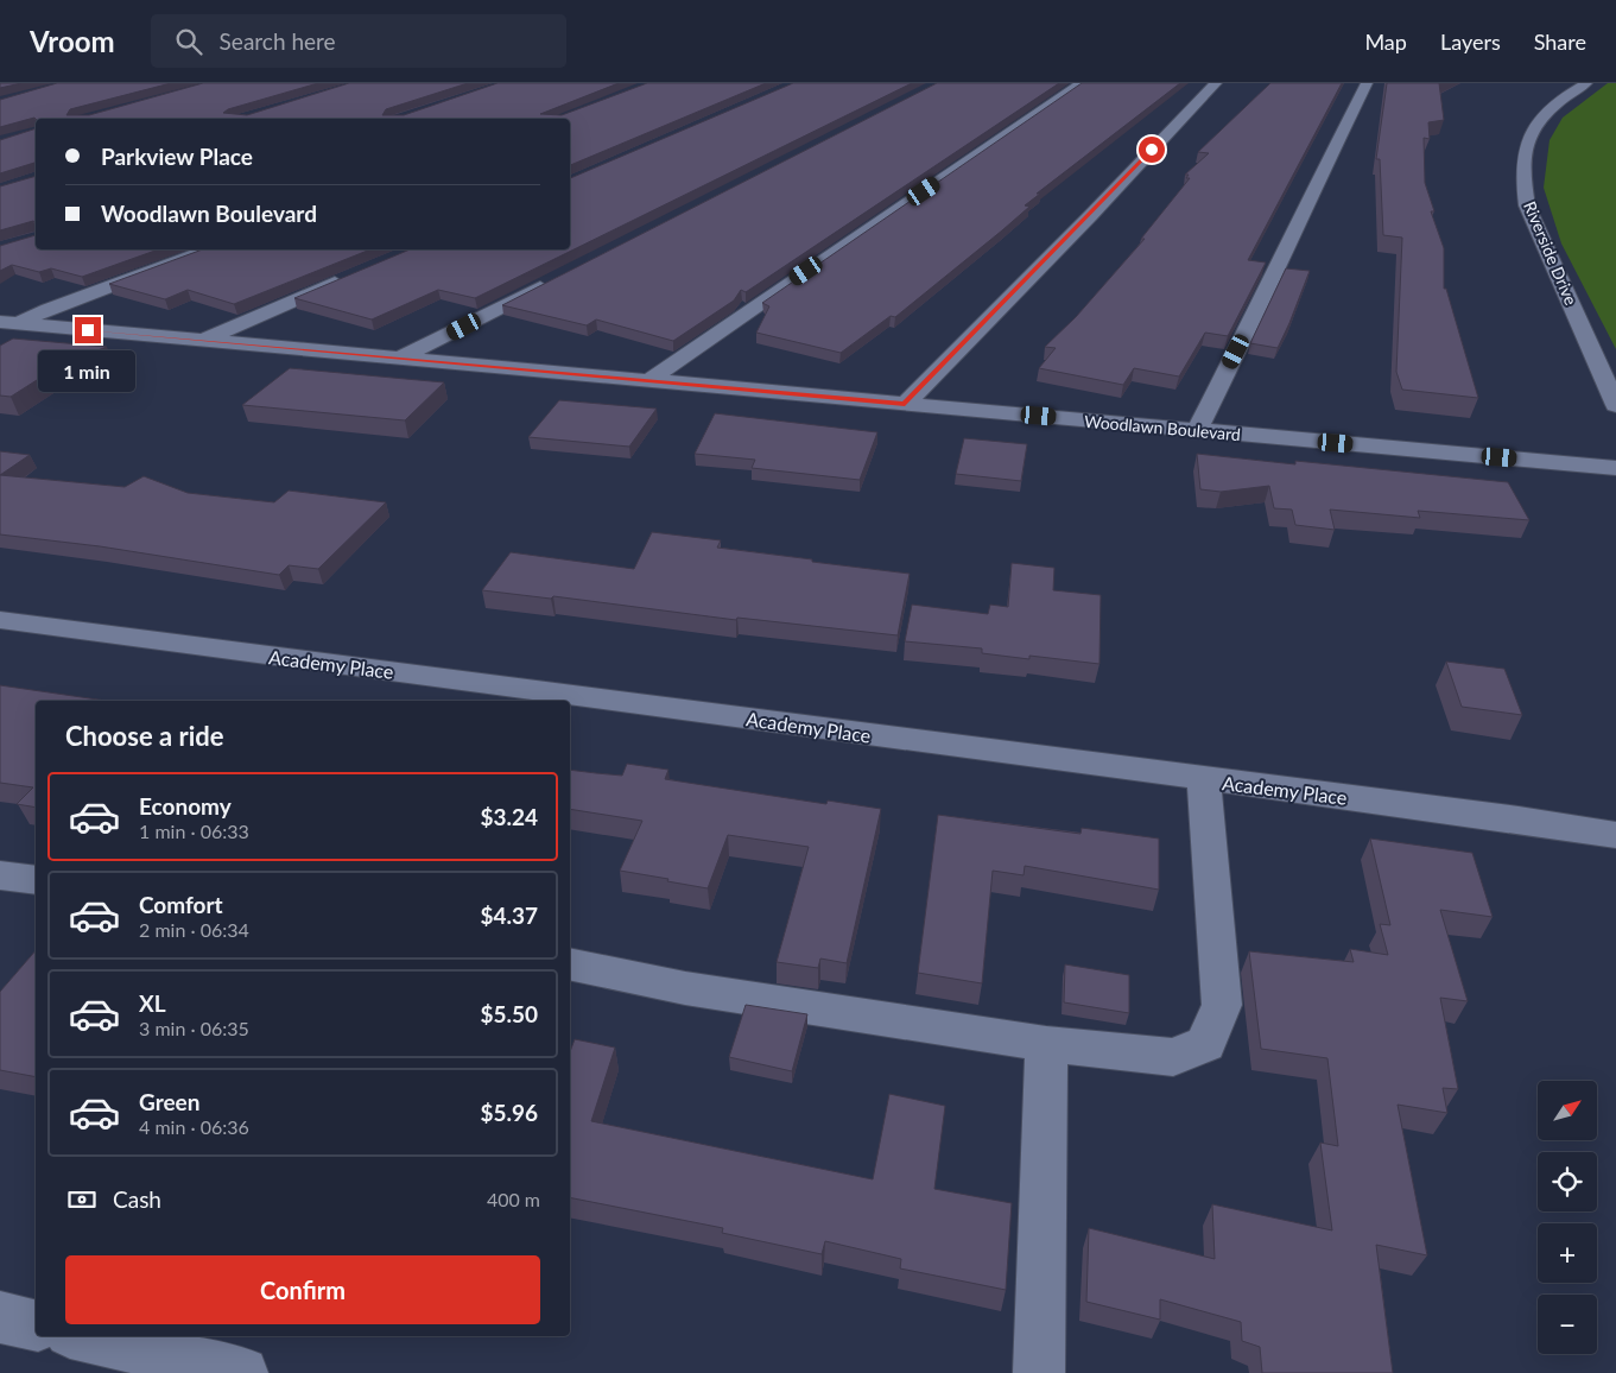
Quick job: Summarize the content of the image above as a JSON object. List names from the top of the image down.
{
  "streets": {
    "street": ["Riverside Drive", "Woodlawn Boulevard", "Academy Place"]
  },
  "north": "top right",
  "page": {
    "header": "Vroom",
    "search": "Search here",
    "nav": ["Map", "Layers", "Share"],
    "banner": ["Parkview Place", "Woodlawn Boulevard"],
    "bubble": "1 min",
    "heading": "Choose a ride",
    "list": [
      {
        "name": "Economy",
        "note": "1 min · 06:33",
        "value": "$3.24"
      },
      {
        "name": "Comfort",
        "note": "2 min · 06:34",
        "value": "$4.37"
      },
      {
        "name": "XL",
        "note": "3 min · 06:35",
        "value": "$5.50"
      },
      {
        "name": "Green",
        "note": "4 min · 06:36",
        "value": "$5.96"
      }
    ],
    "map_buttons": ["+", "−"],
    "pay": ["Cash", "400 m"],
    "buttons": "Confirm"
  }
}
